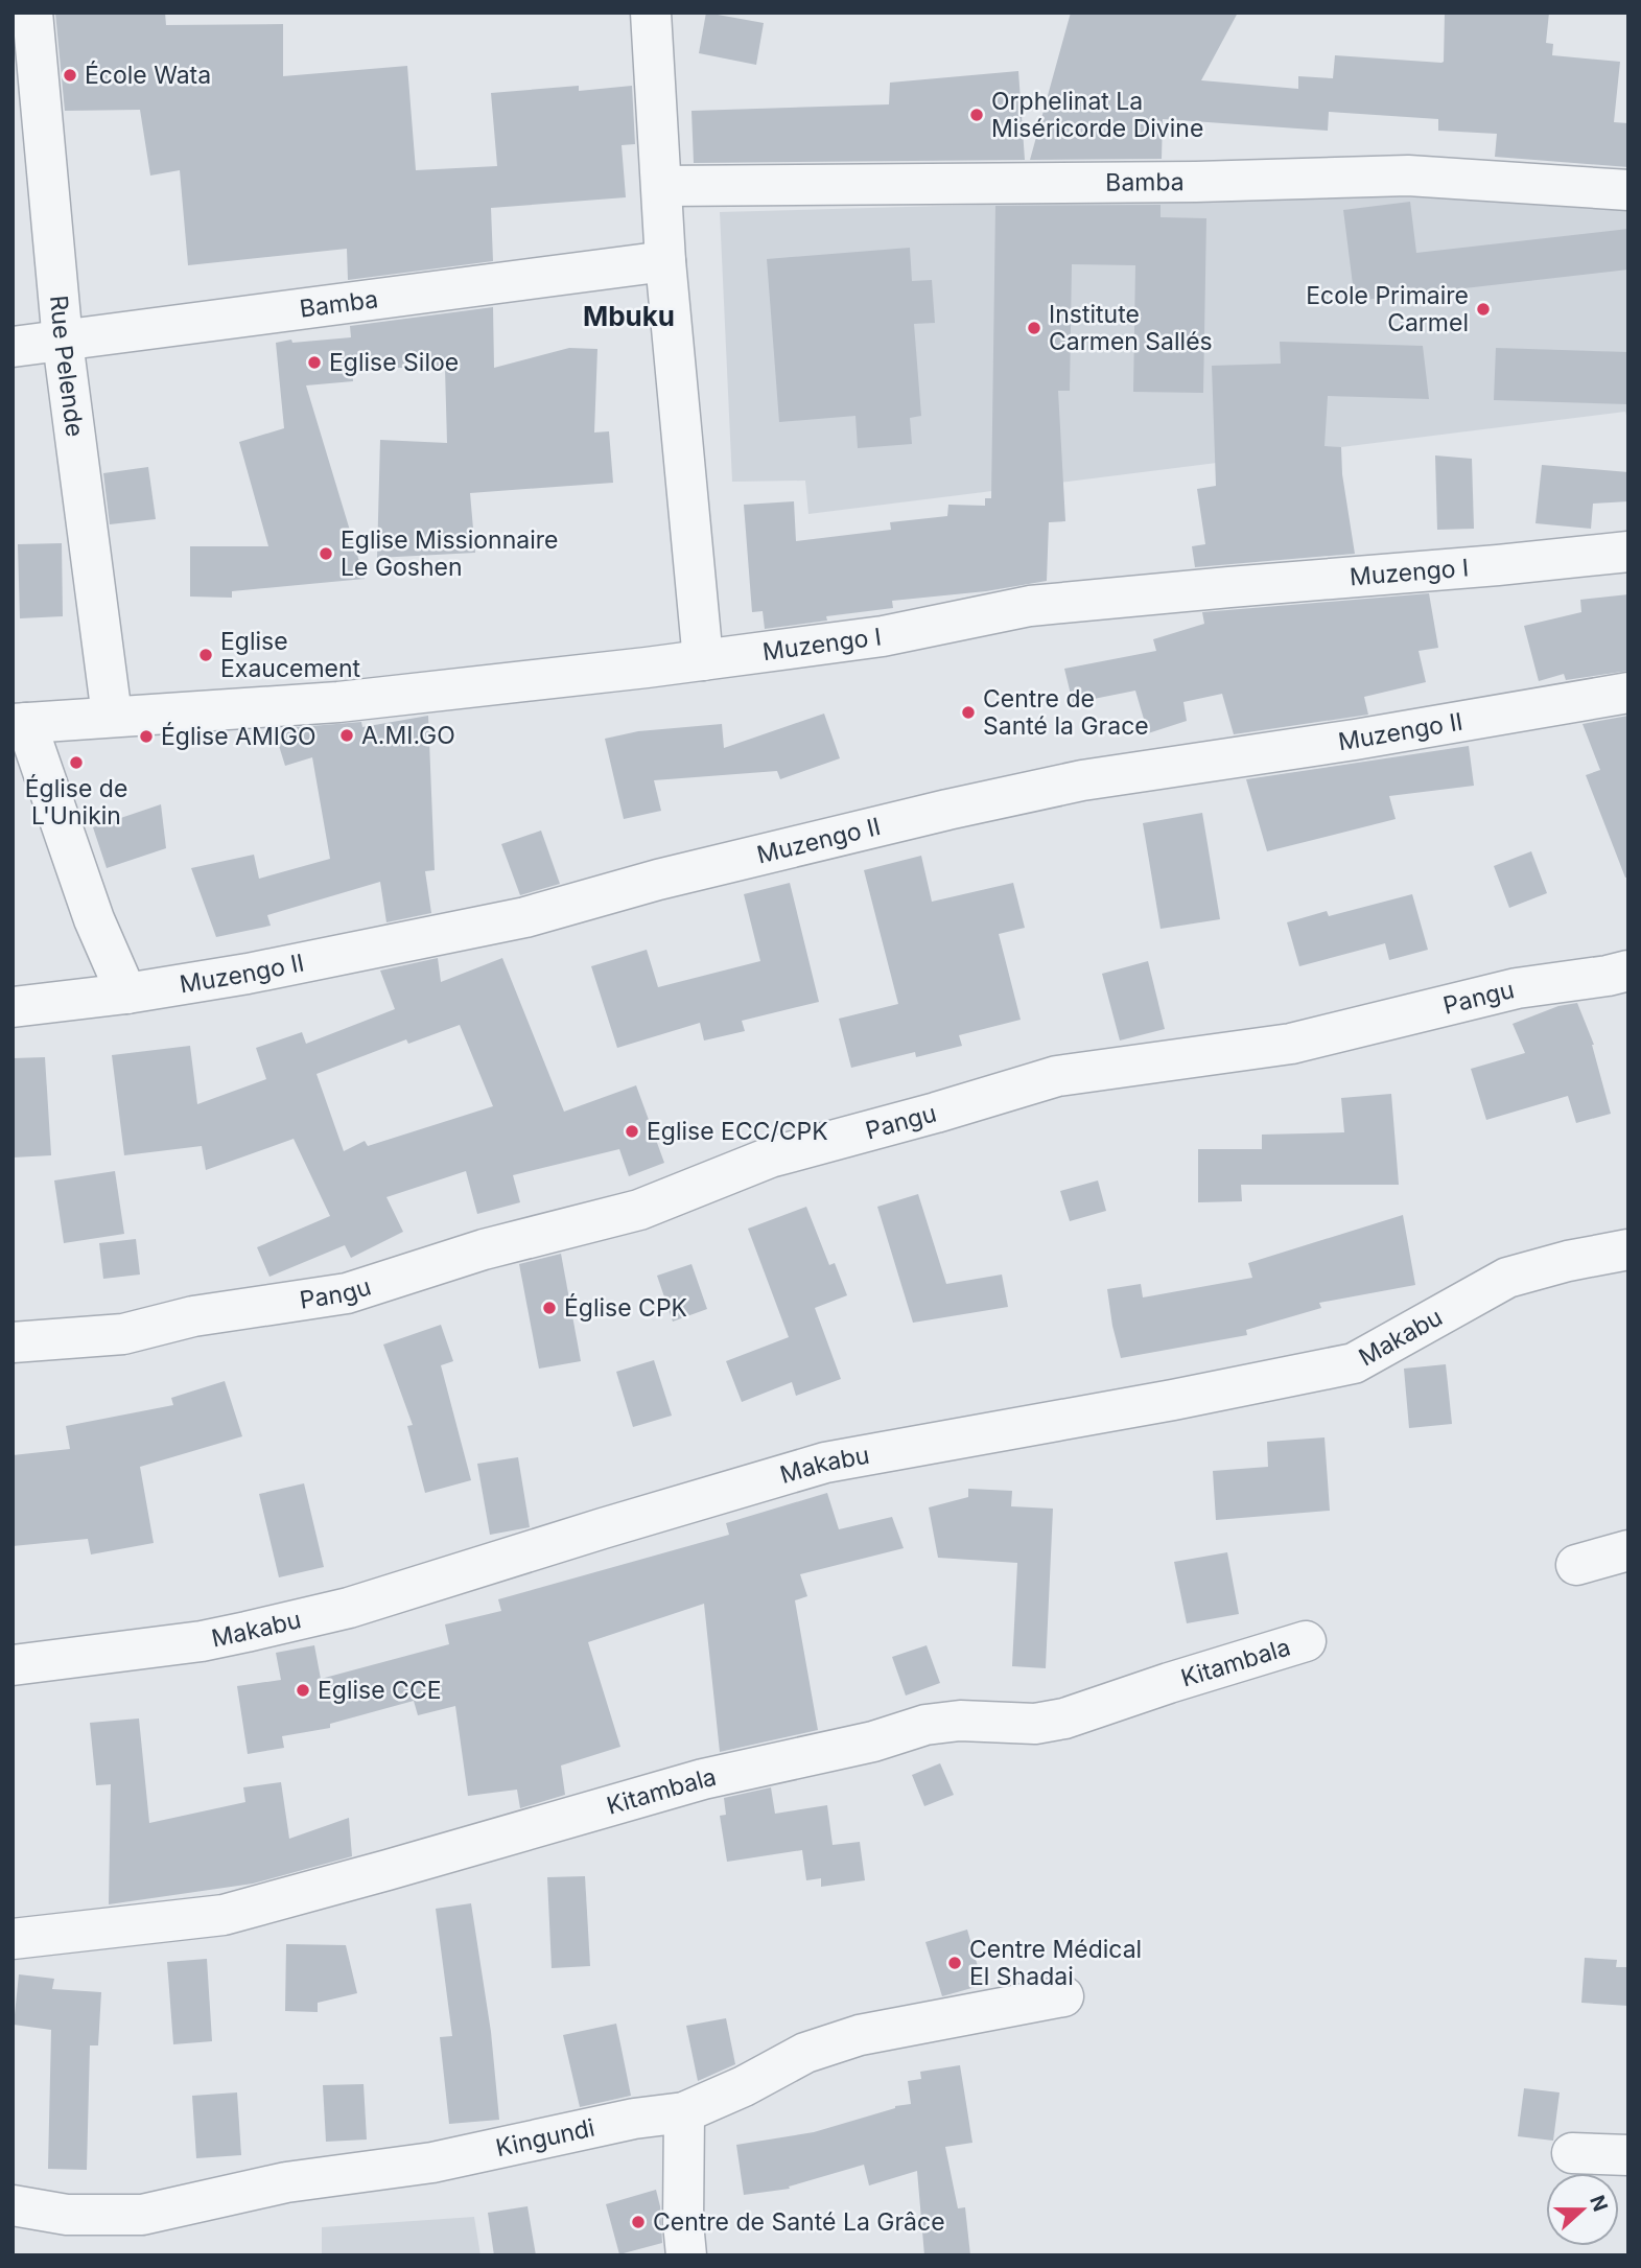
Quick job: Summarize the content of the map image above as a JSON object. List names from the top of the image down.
{
  "streets": {
    "street": [
      "Bamba",
      "Rue Pelende",
      "Muzengo I",
      "Muzengo II",
      "Pangu",
      "Makabu",
      "Kitambala",
      "Kingundi"
    ]
  },
  "crossings": [
    ["Bamba", "Rue Pelende"],
    ["Rue Pelende", "Muzengo I"]
  ],
  "districts": ["Mbuku"],
  "places": [
    "École Wata",
    "Orphelinat La Miséricorde Divine",
    "Ecole Primaire Carmel",
    "Institute Carmen Sallés",
    "Eglise Siloe",
    "Eglise Missionnaire Le Goshen",
    "Eglise Exaucement",
    "Centre de Santé la Grace",
    "A.MI.GO",
    "Église AMIGO",
    "Église de L'Unikin",
    "Eglise ECC/CPK",
    "Église CPK",
    "Eglise CCE",
    "Centre Médical El Shadai",
    "Centre de Santé La Grâce"
  ],
  "north": "right"
}
